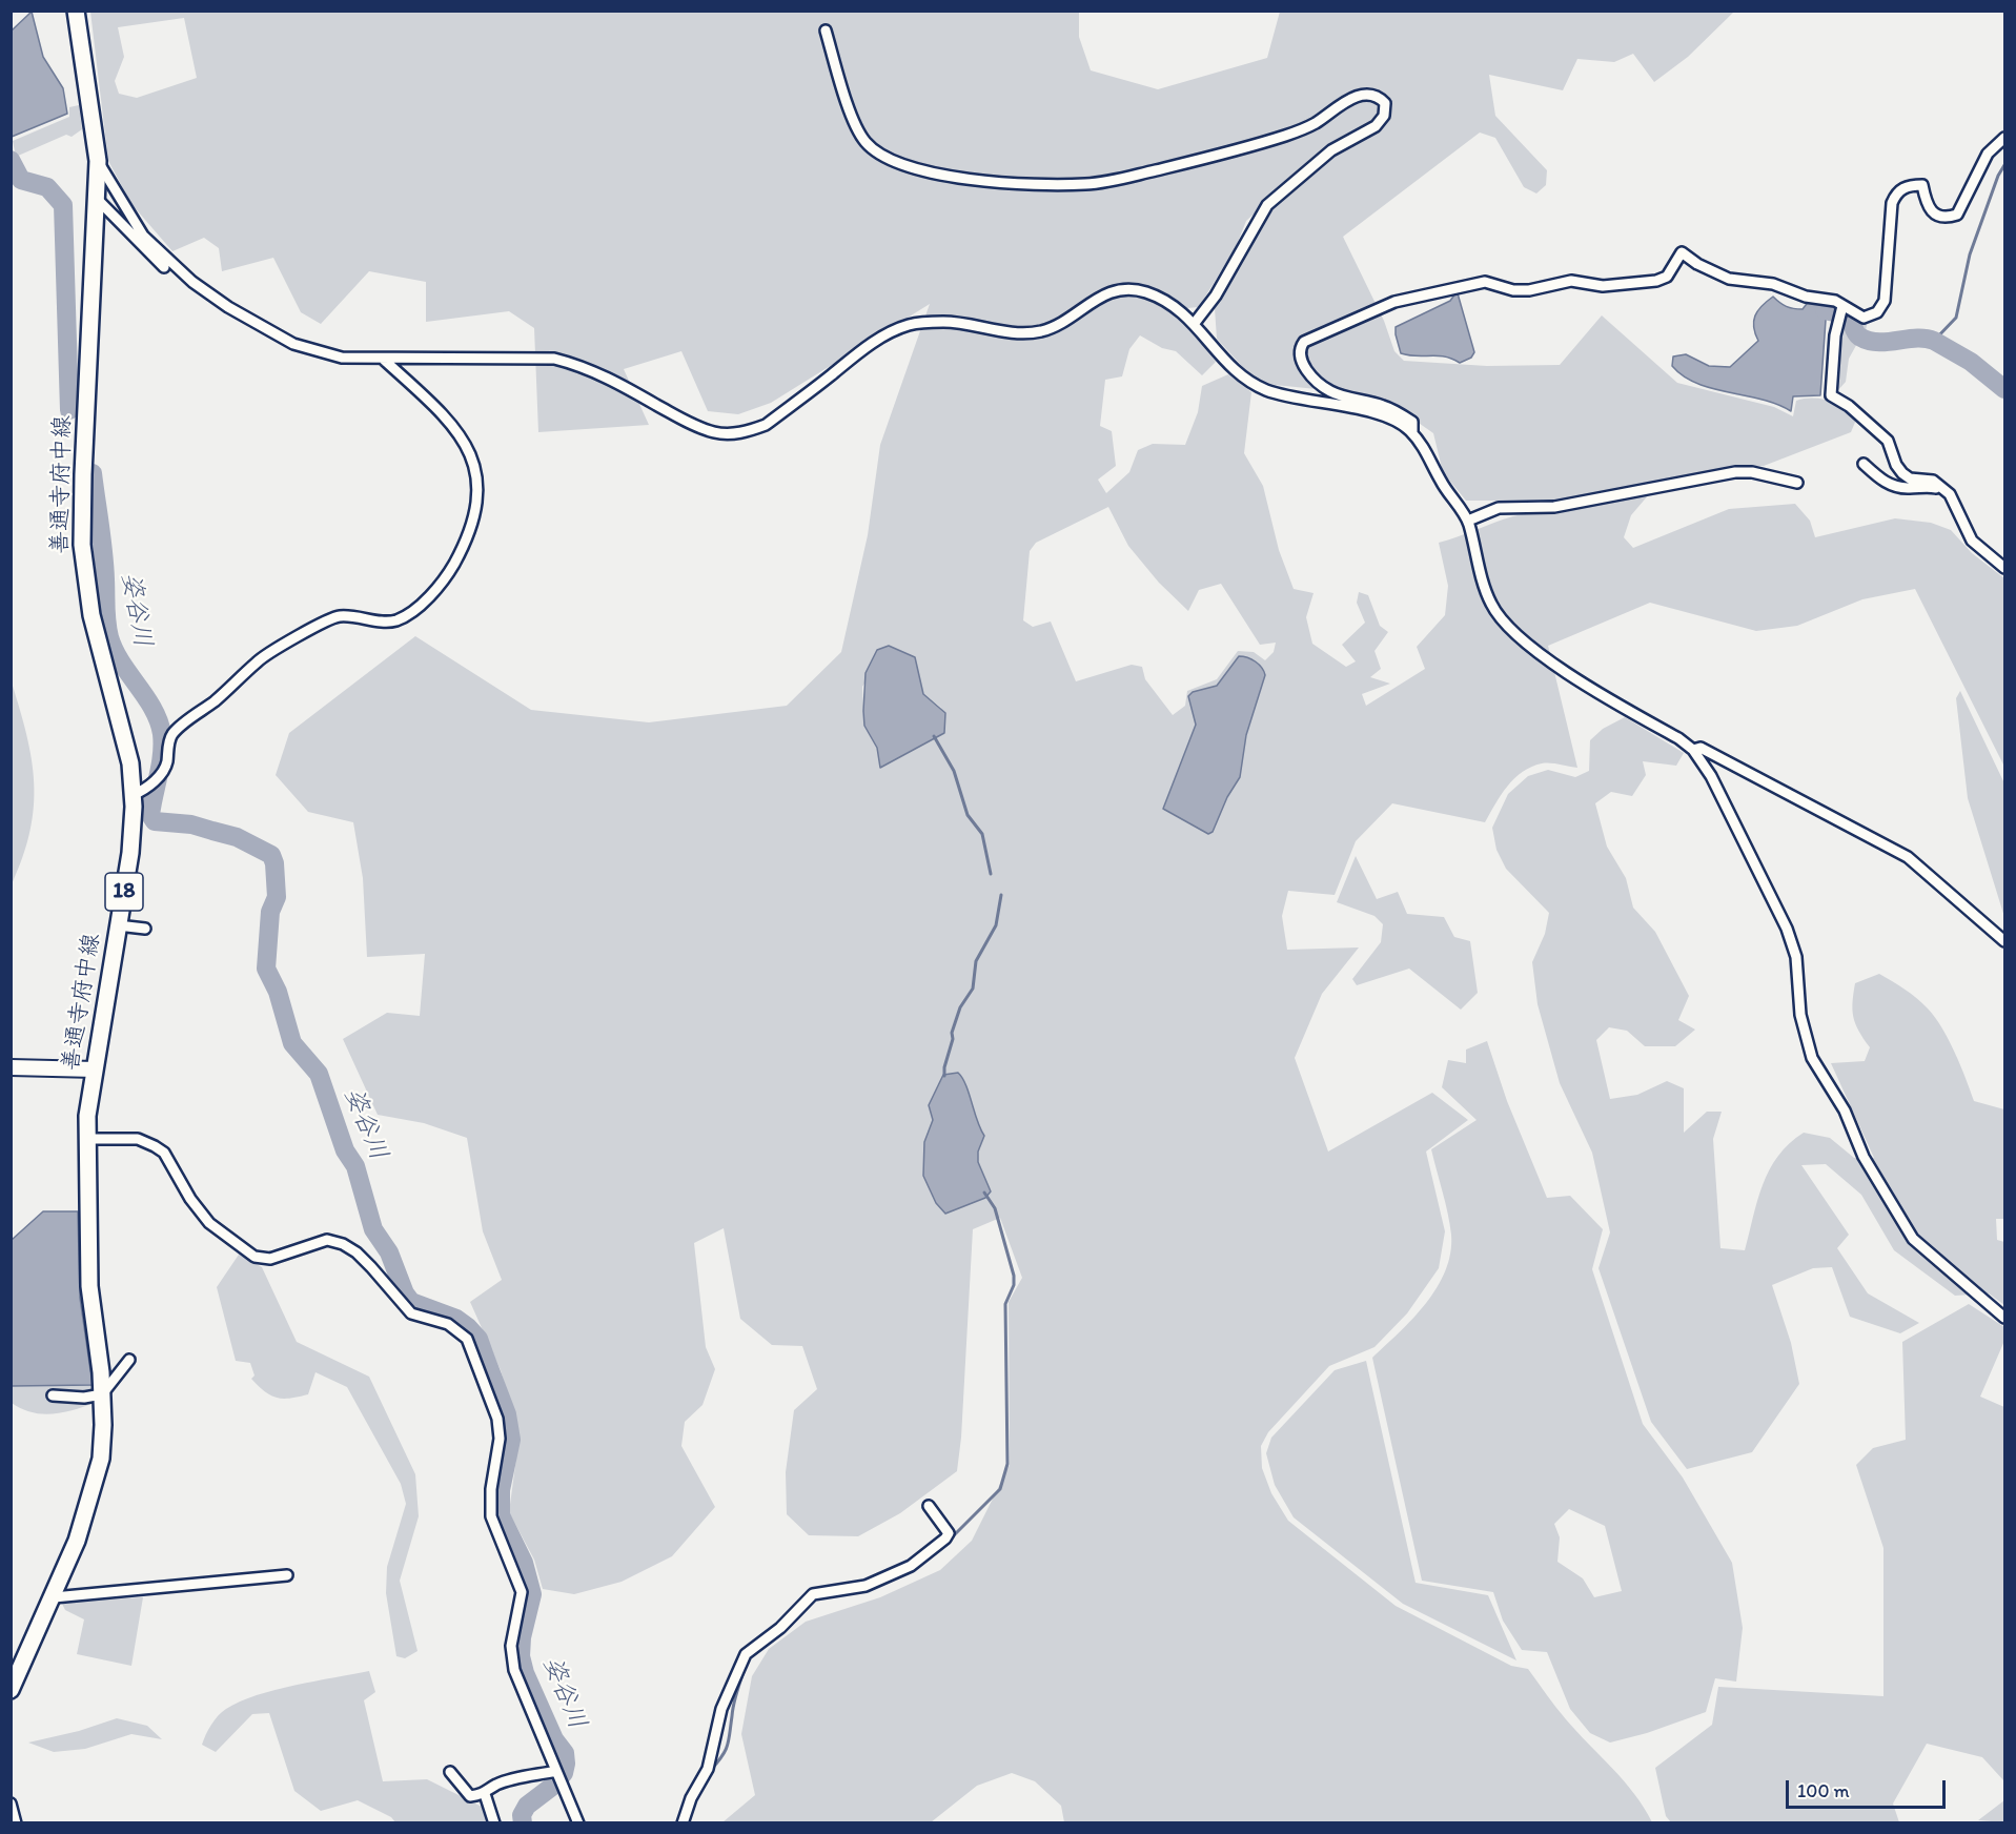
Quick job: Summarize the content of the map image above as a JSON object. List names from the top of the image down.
{
  "streets": {
    "main road": ["善通寺府中線", "18"]
  },
  "water": ["姿谷川"],
  "scale_bar": "100 m"
}
